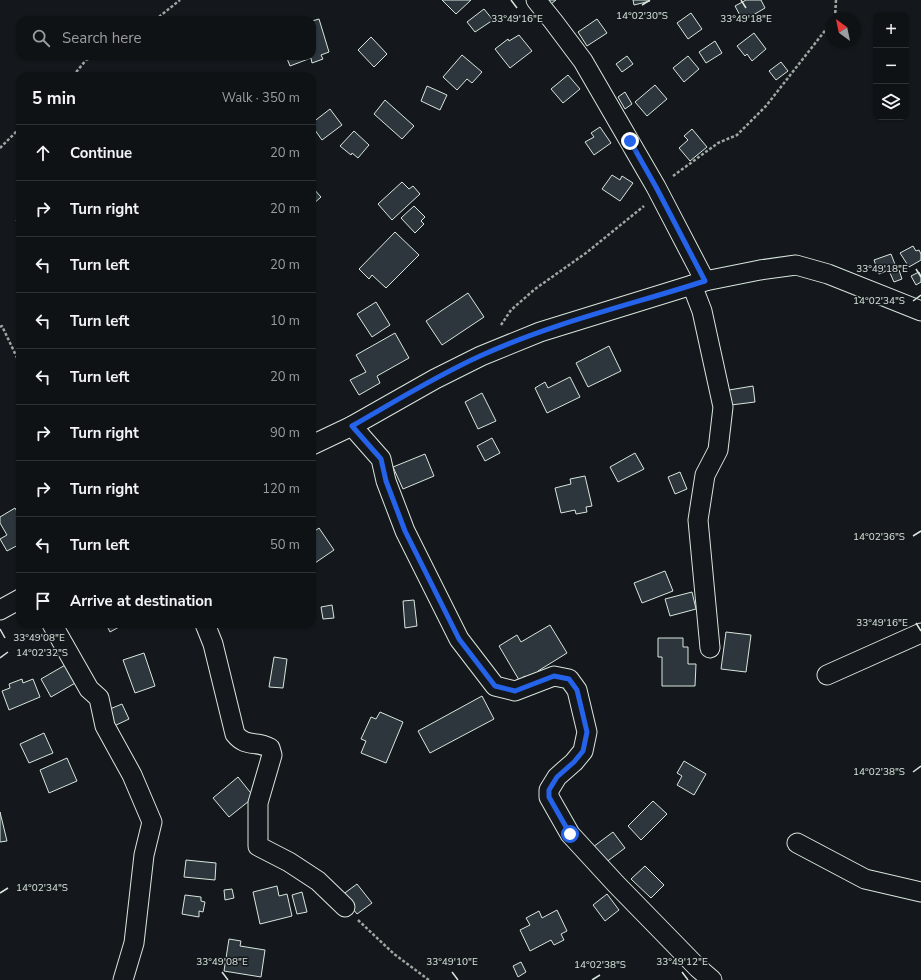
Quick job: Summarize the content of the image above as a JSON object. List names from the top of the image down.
{
  "north": "top left",
  "page": {
    "map_buttons": ["+", "−"],
    "search": "Search here",
    "heading": ["5 min", "Walk · 350 m"],
    "list": [
      ["Continue", "20 m"],
      ["Turn right", "20 m"],
      ["Turn left", "20 m"],
      ["Turn left", "10 m"],
      ["Turn left", "20 m"],
      ["Turn right", "90 m"],
      ["Turn right", "120 m"],
      ["Turn left", "50 m"],
      "Arrive at destination"
    ]
  },
  "coordinates": [
    "14°02'30\"S",
    "33°49'16\"E",
    "33°49'18\"E",
    "14°02'34\"S",
    "14°02'36\"S",
    "33°49'08\"E",
    "14°02'32\"S",
    "14°02'38\"S",
    "33°49'10\"E",
    "33°49'12\"E"
  ]
}
